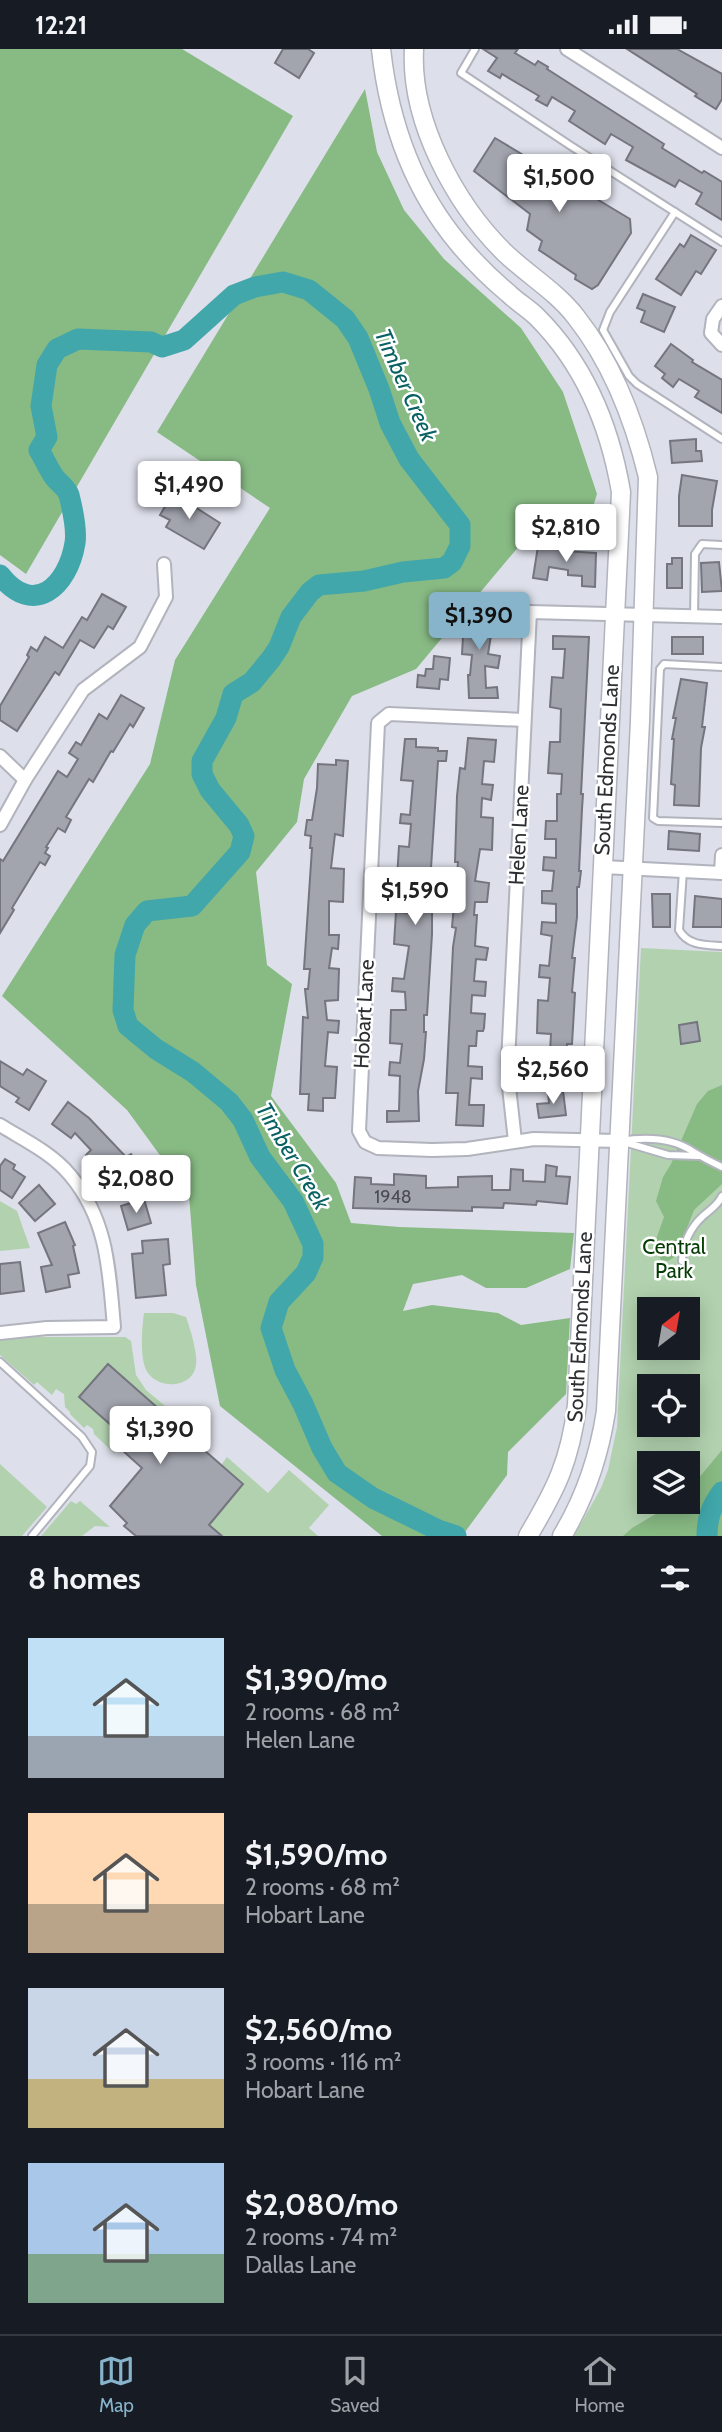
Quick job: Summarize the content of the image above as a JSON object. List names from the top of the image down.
{
  "streets": {
    "main road": ["South Edmonds Lane"],
    "street": ["Helen Lane", "Hobart Lane"]
  },
  "crossings": [
    ["South Edmonds Lane", "Helen Lane"],
    ["South Edmonds Lane", "Hobart Lane"],
    ["Helen Lane", "Hobart Lane"]
  ],
  "water": ["Timber Creek"],
  "parks": ["Central Park"],
  "house_numbers": ["1948"],
  "north": "top right",
  "page": {
    "status": "12:21",
    "price": [
      "$1,500",
      "$1,490",
      "$2,810",
      "$1,390",
      "$1,590",
      "$2,560",
      "$2,080",
      "$1,390"
    ],
    "heading": "8 homes",
    "list": [
      {
        "name": "$1,390/mo",
        "note": "2 rooms · 68 m² · Helen Lane"
      },
      {
        "name": "$1,590/mo",
        "note": "2 rooms · 68 m² · Hobart Lane"
      },
      {
        "name": "$2,560/mo",
        "note": "3 rooms · 116 m² · Hobart Lane"
      },
      {
        "name": "$2,080/mo",
        "note": "2 rooms · 74 m² · Dallas Lane"
      }
    ],
    "tabs": ["Map", "Saved", "Home"]
  }
}
